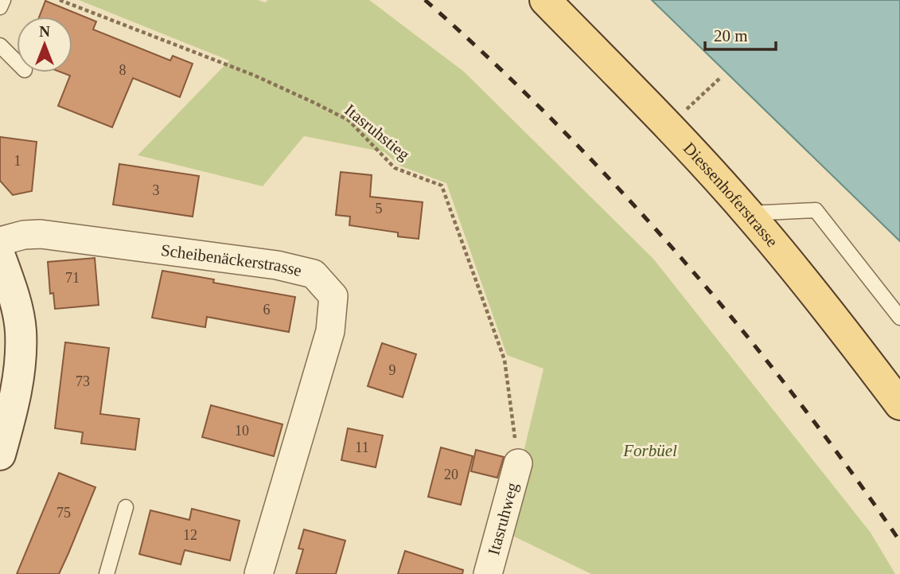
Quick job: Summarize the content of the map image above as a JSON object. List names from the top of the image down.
{
  "streets": {
    "main road": ["Diessenhoferstrasse"],
    "street": ["Scheibenäckerstrasse", "Itasruhweg"],
    "path": ["Itasruhstieg"]
  },
  "crossings": [
    ["Itasruhstieg", "Itasruhweg"]
  ],
  "parks": ["Forbüel"],
  "house_numbers": [
    "8",
    "1",
    "3",
    "5",
    "71",
    "6",
    "9",
    "73",
    "10",
    "11",
    "20",
    "75",
    "12"
  ],
  "scale_bar": "20 m",
  "north": "top"
}
